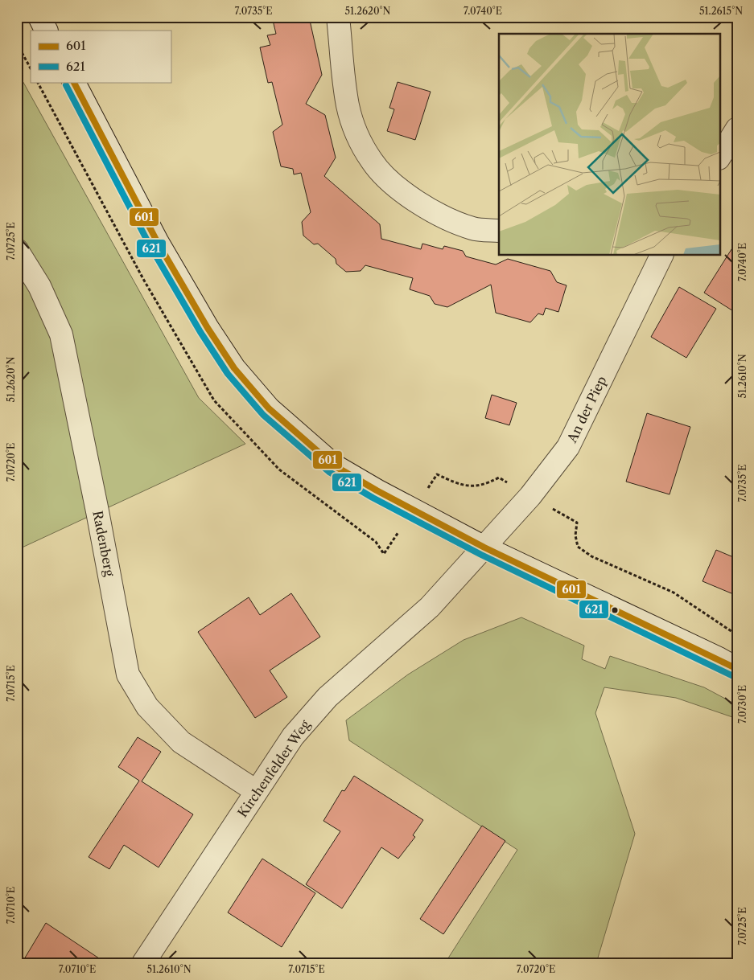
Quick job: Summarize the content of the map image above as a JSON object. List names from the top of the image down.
{
  "streets": {
    "street": ["An der Piep", "Radenberg", "Kirchenfelder Weg"]
  },
  "crossings": [
    ["An der Piep", "Kirchenfelder Weg"],
    ["Radenberg", "Kirchenfelder Weg"]
  ],
  "lines": ["transit line 601", "transit line 621"],
  "legend": ["601", "621"],
  "coordinates": [
    "7.0735°E",
    "51.2620°N",
    "7.0740°E",
    "51.2615°N",
    "7.0725°E",
    "51.2610°N",
    "7.0720°E",
    "7.0715°E",
    "7.0730°E",
    "7.0710°E"
  ]
}
